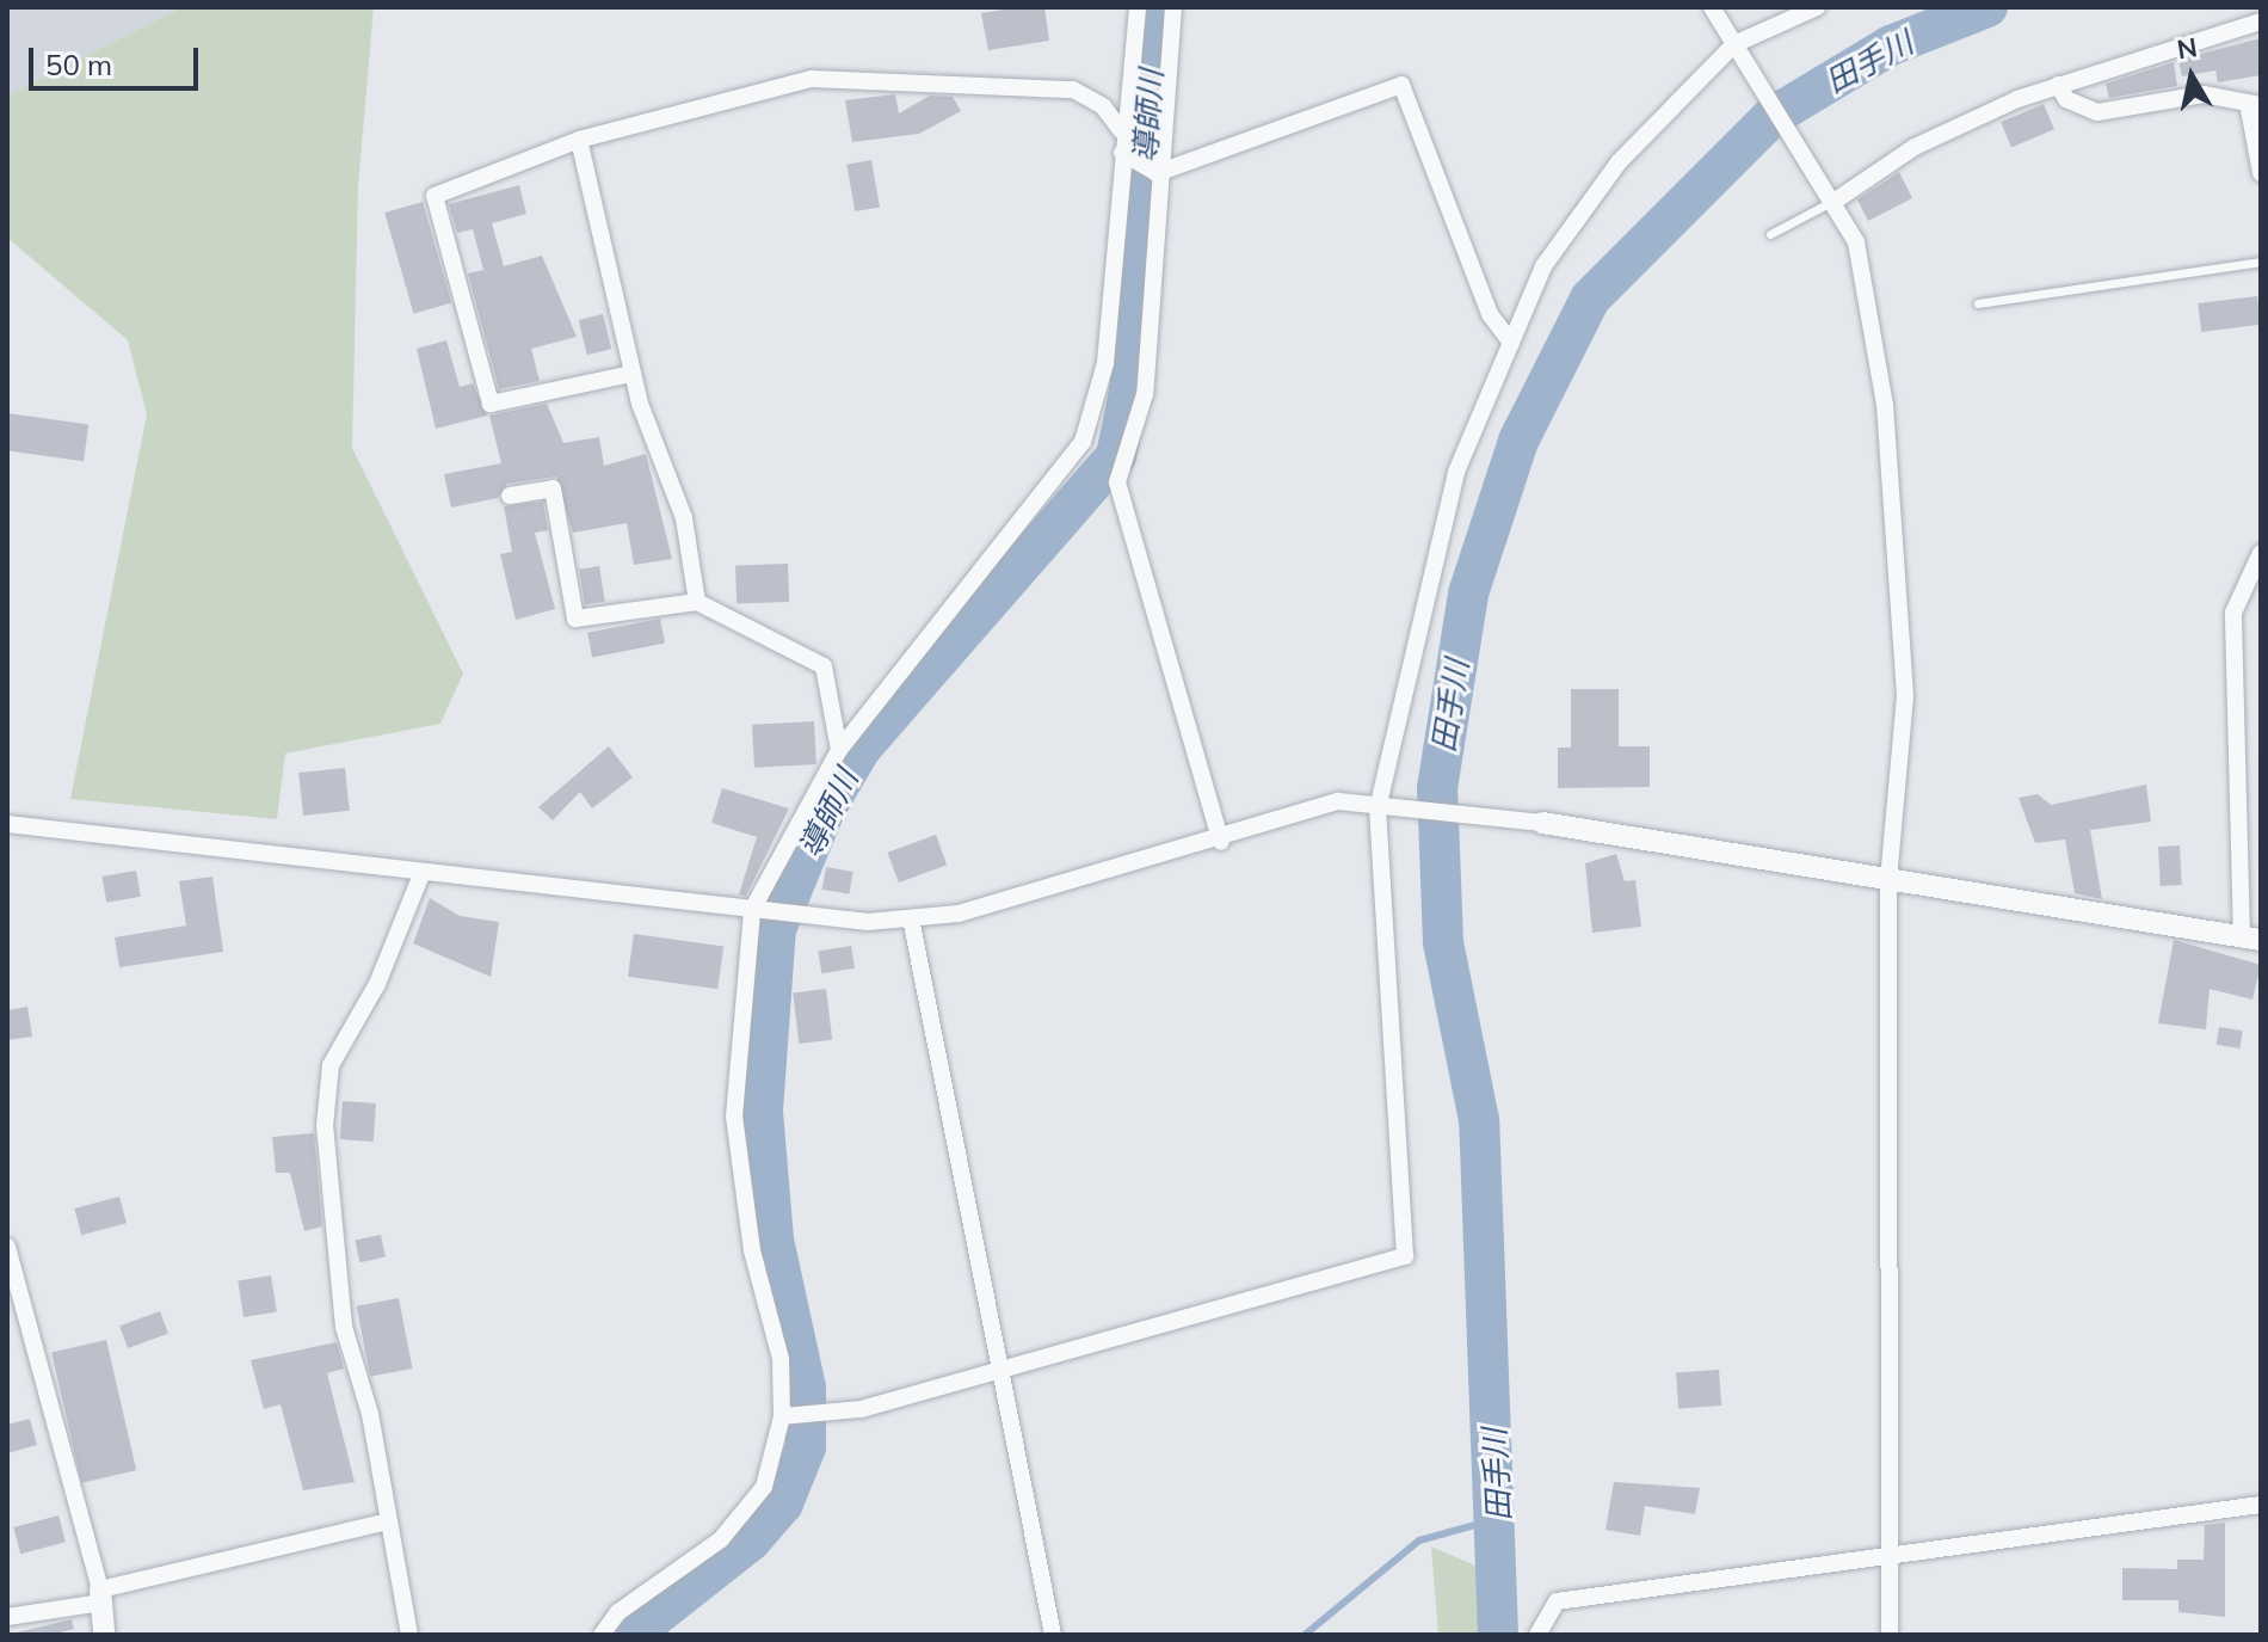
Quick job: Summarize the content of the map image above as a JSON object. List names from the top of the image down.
{
  "water": ["田手川", "導師川"],
  "scale_bar": "50 m",
  "north": "top"
}
